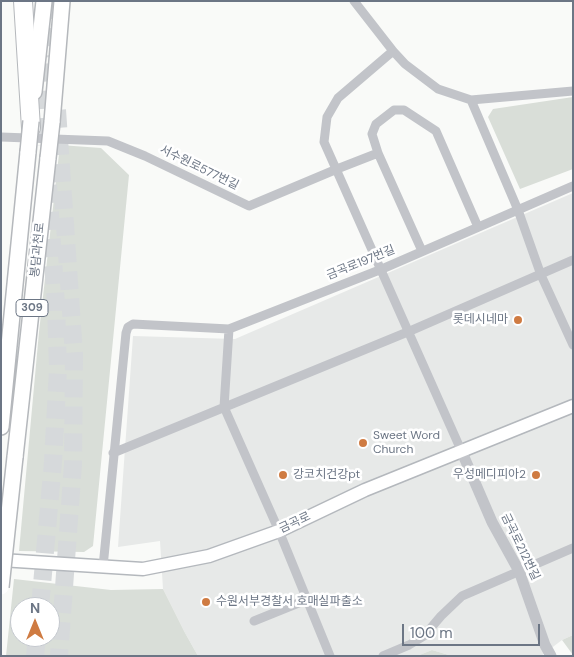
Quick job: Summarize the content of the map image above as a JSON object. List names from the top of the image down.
{
  "streets": {
    "highway": ["봉담과천로", "309"],
    "main road": ["금곡로"],
    "street": ["서수원로577번길", "금곡로197번길", "금곡로212번길"]
  },
  "crossings": [
    ["금곡로", "금곡로212번길"]
  ],
  "places": [
    "롯데시네마",
    "Sweet Word Church",
    "강코치건강pt",
    "우성메디피아2",
    "수원서부경찰서 호매실파출소"
  ],
  "scale_bar": "100 m",
  "north": "top"
}
